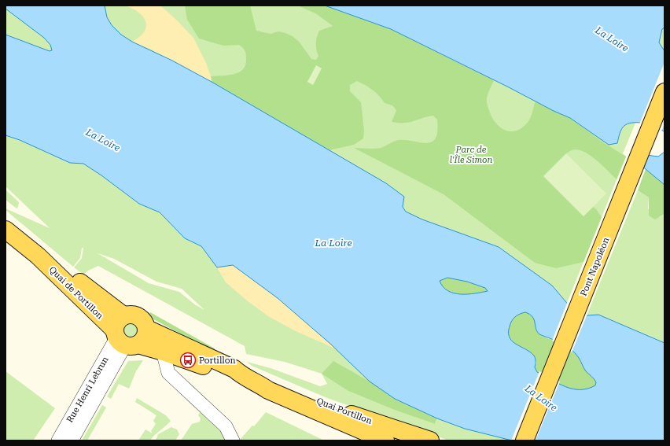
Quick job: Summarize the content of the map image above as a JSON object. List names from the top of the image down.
{
  "streets": {
    "main road": ["Pont Napoléon", "Quai de Portillon", "Quai Portillon"],
    "street": ["Rue Henri Lebrun"]
  },
  "crossings": [
    ["Quai de Portillon", "Rue Henri Lebrun"],
    ["Quai de Portillon", "Quai Portillon"]
  ],
  "water": ["La Loire"],
  "parks": ["Parc de l'Île Simon"],
  "places": {
    "bus stop": ["Portillon"]
  }
}
